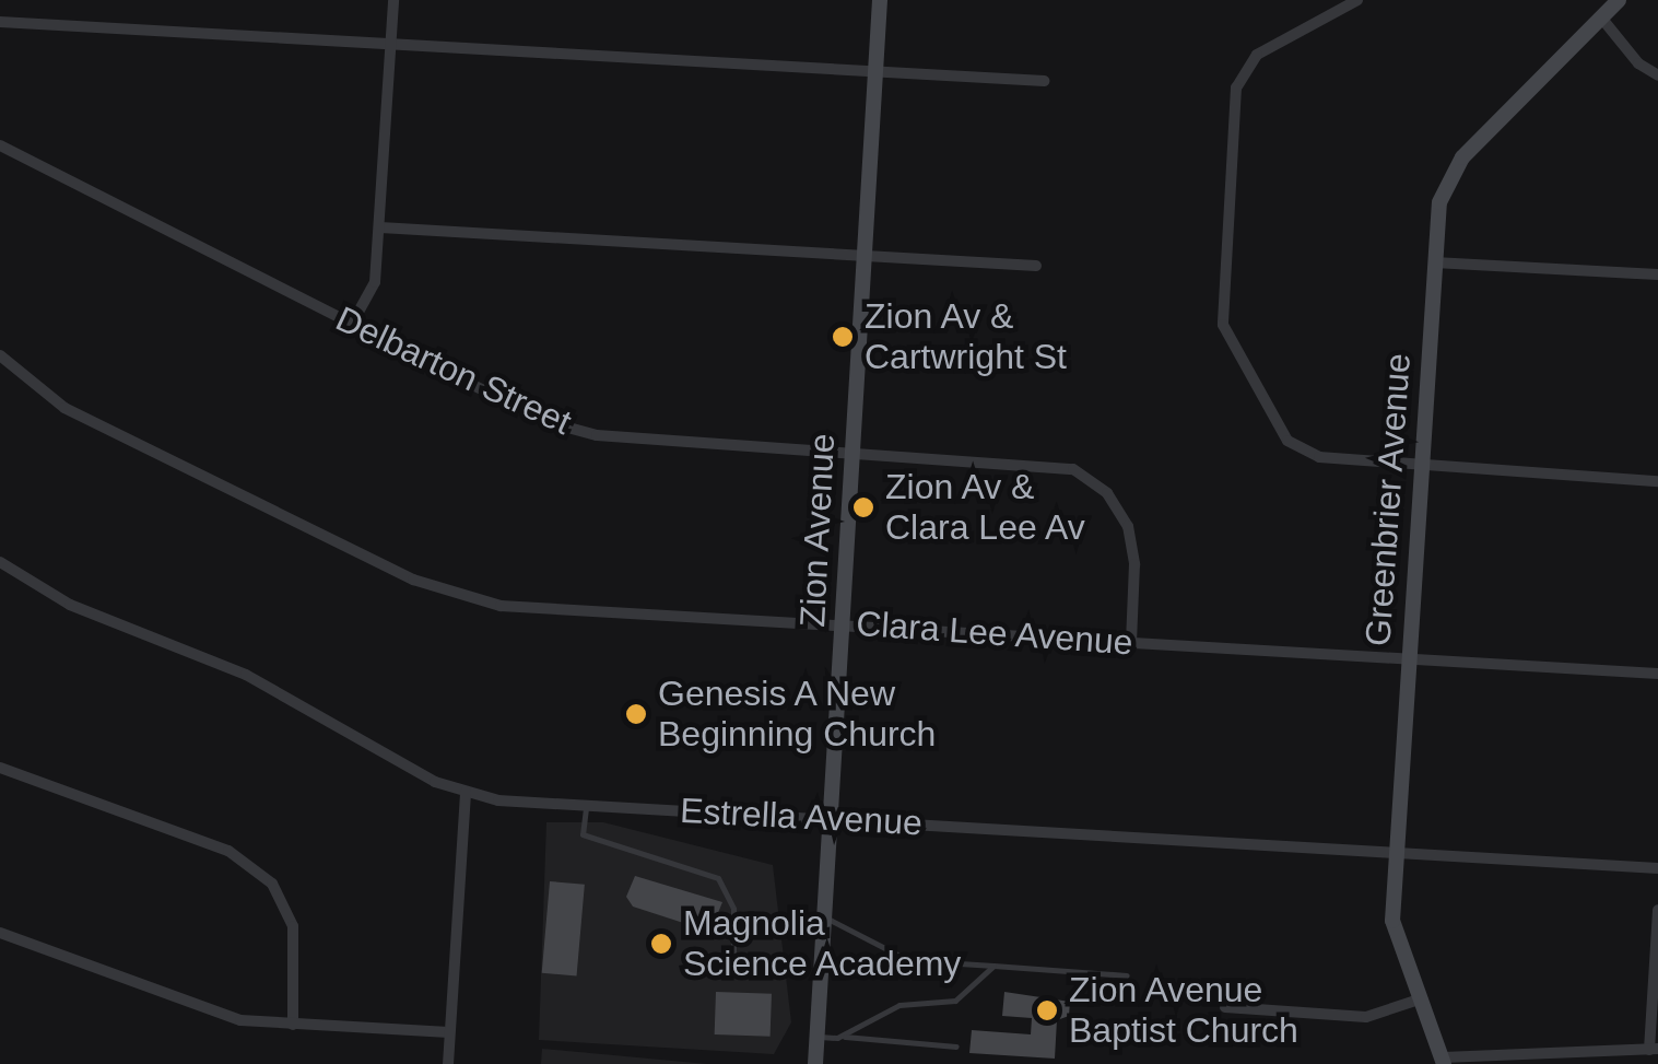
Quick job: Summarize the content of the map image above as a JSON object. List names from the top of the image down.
{
  "streets": {
    "street": [
      "Delbarton Street",
      "Greenbrier Avenue",
      "Zion Avenue",
      "Clara Lee Avenue",
      "Estrella Avenue"
    ]
  },
  "crossings": [
    ["Delbarton Street", "Zion Avenue"],
    ["Delbarton Street", "Clara Lee Avenue"],
    ["Greenbrier Avenue", "Clara Lee Avenue"],
    ["Greenbrier Avenue", "Estrella Avenue"],
    ["Zion Avenue", "Clara Lee Avenue"],
    ["Zion Avenue", "Estrella Avenue"]
  ],
  "places": [
    "Zion Av & Cartwright St",
    "Zion Av & Clara Lee Av",
    "Genesis A New Beginning Church",
    "Magnolia Science Academy",
    "Zion Avenue Baptist Church"
  ]
}
